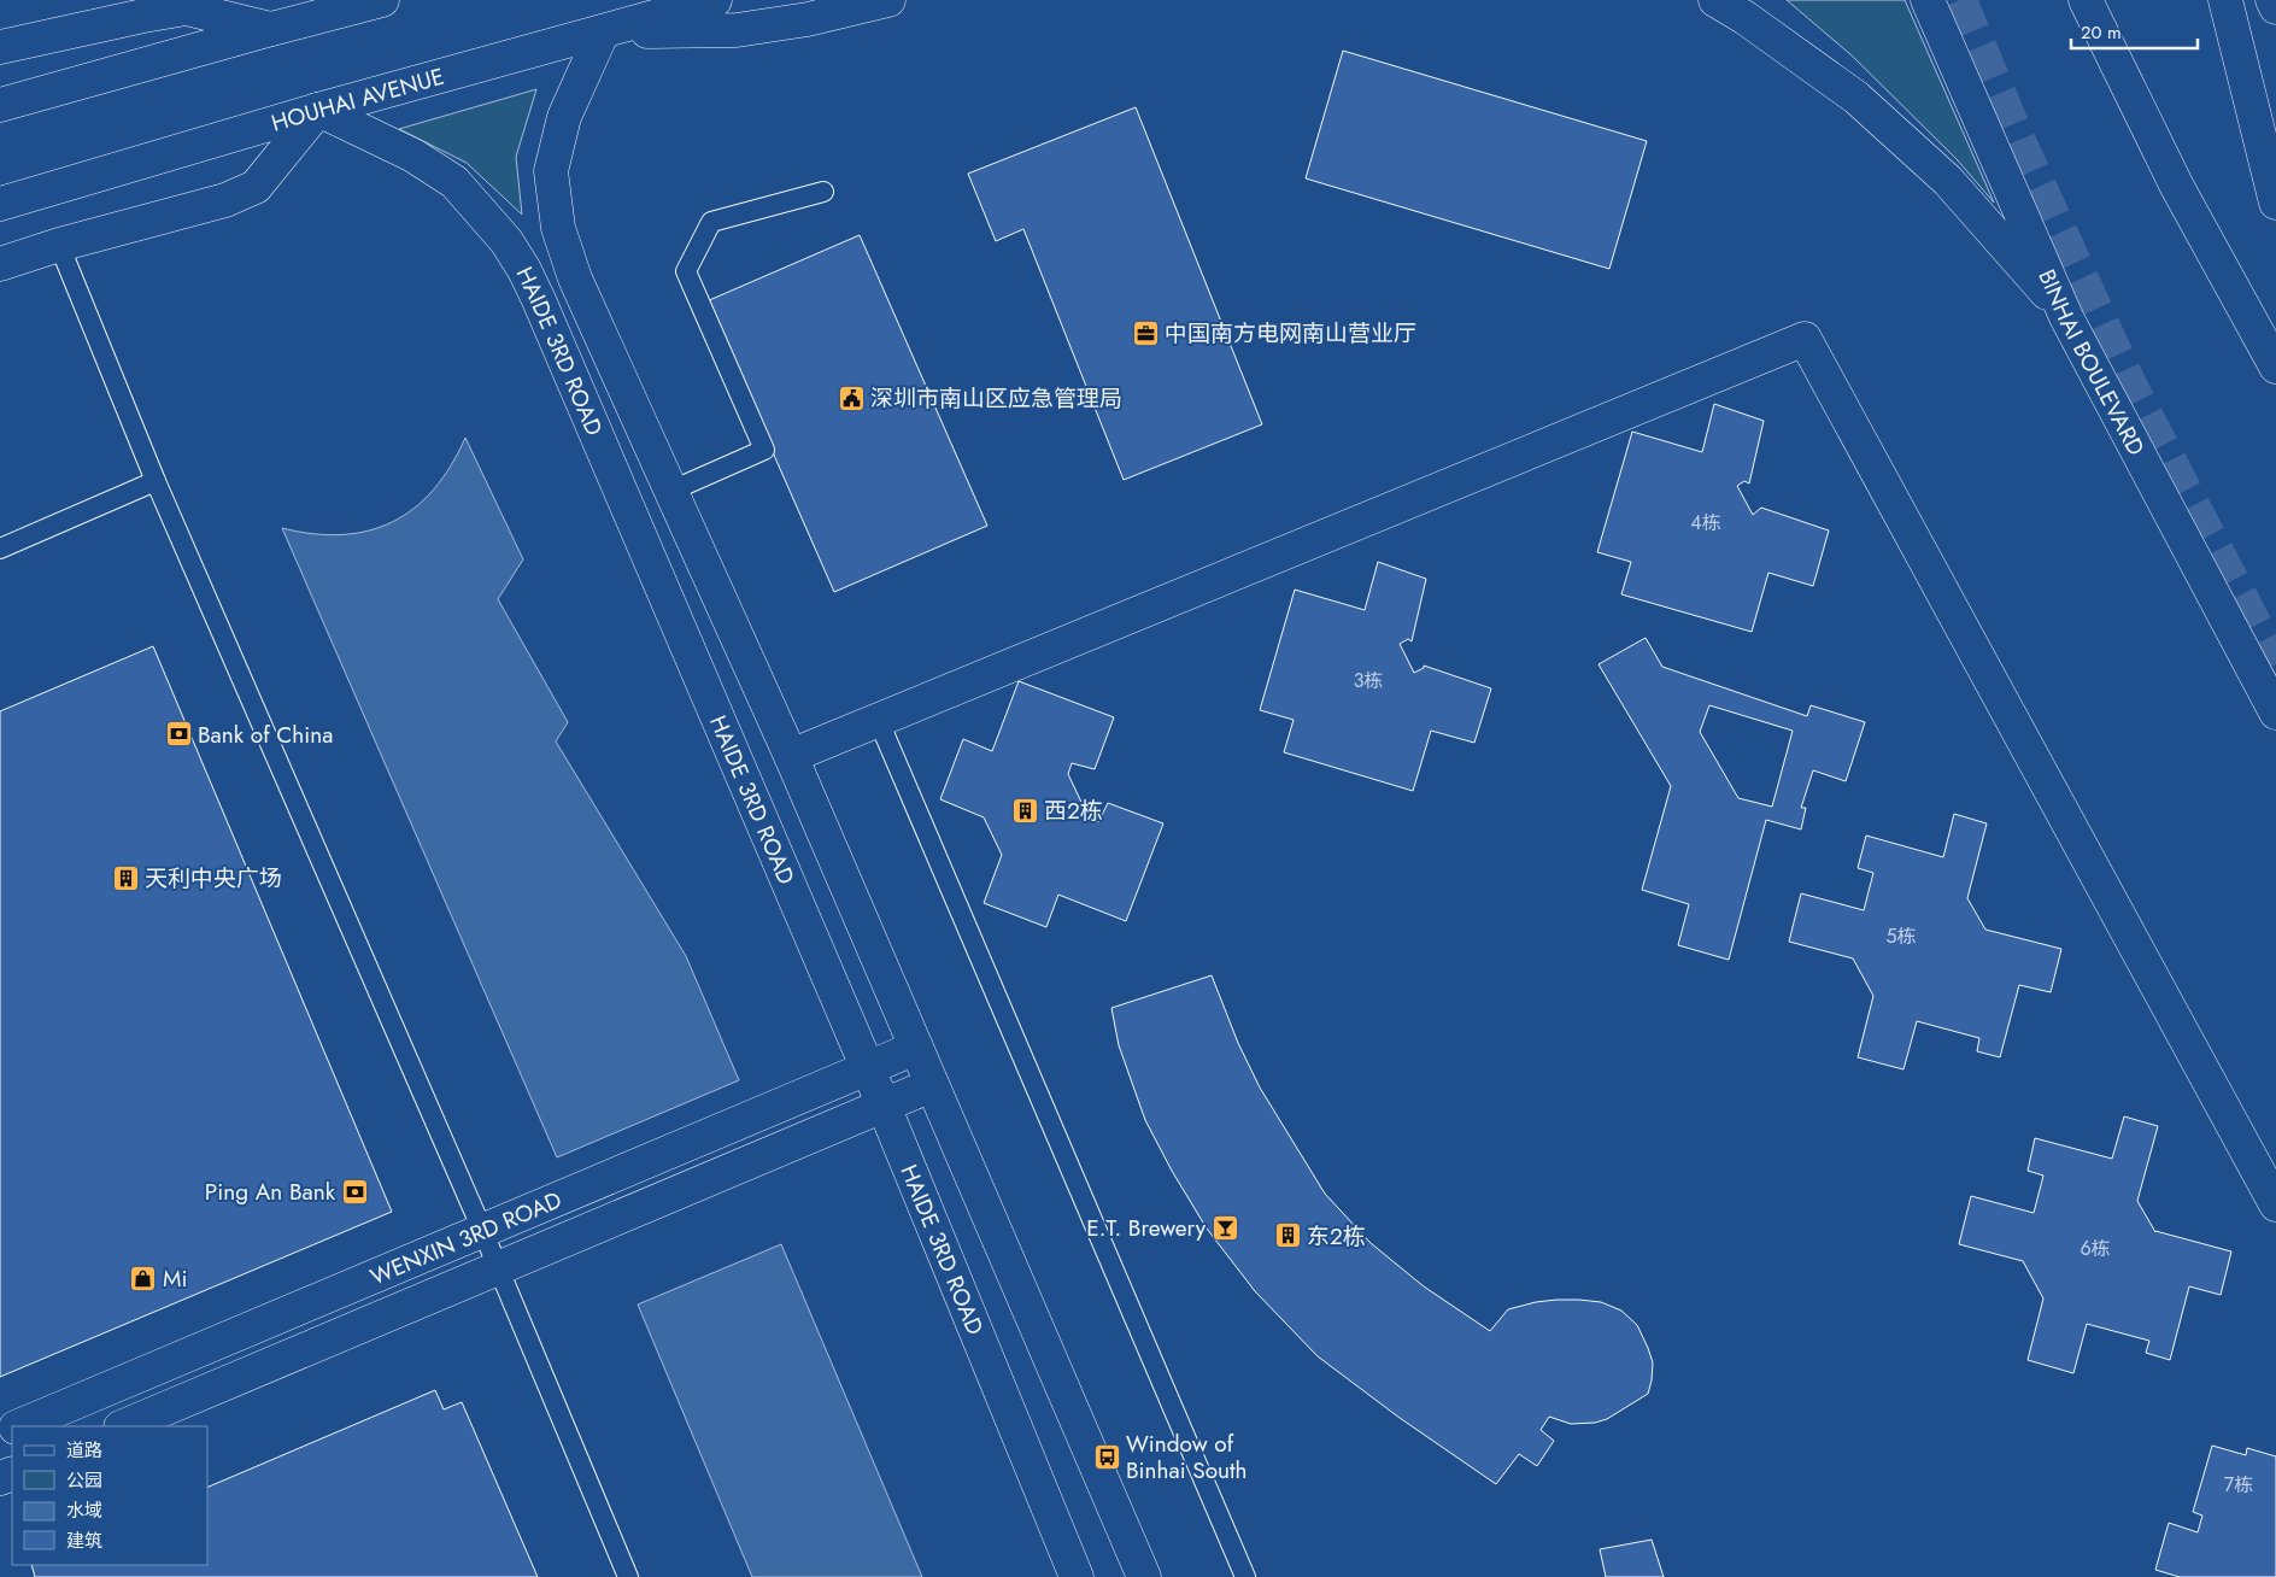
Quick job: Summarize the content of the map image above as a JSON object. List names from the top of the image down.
{
  "streets": {
    "main road": [
      "HOUHAI AVENUE",
      "HAIDE 3RD ROAD",
      "BINHAI BOULEVARD",
      "WENXIN 3RD ROAD"
    ]
  },
  "crossings": [
    ["HOUHAI AVENUE", "HAIDE 3RD ROAD"],
    ["HAIDE 3RD ROAD", "WENXIN 3RD ROAD"]
  ],
  "places": {
    "office": ["中国南方电网南山营业厅"],
    "public building": ["深圳市南山区应急管理局"],
    "bank": ["Bank of China", "Ping An Bank"],
    "building": ["西2栋", "天利中央广场", "东2栋"],
    "bar": ["E.T. Brewery"],
    "shop": ["Mi"],
    "bus stop": ["Window of Binhai South"]
  },
  "house_numbers": [
    "4栋",
    "3栋",
    "5栋",
    "6栋",
    "7栋"
  ],
  "legend": [
    "道路",
    "公园",
    "水域",
    "建筑"
  ],
  "scale_bar": "20 m"
}
